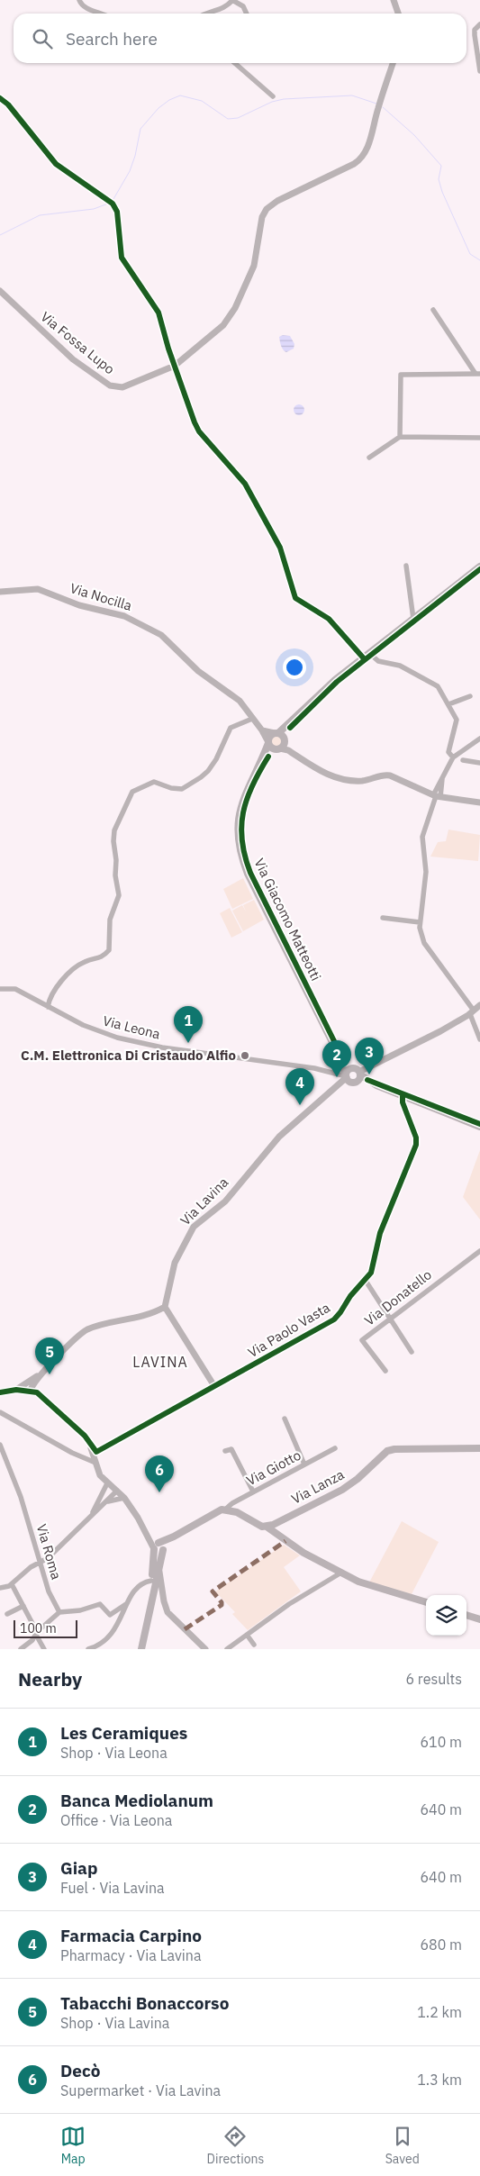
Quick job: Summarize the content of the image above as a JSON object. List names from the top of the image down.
{
  "streets": {
    "main road": ["Via Giacomo Matteotti", "Via Lanza"],
    "street": [
      "Via Fossa Lupo",
      "Via Nocilla",
      "Via Leona",
      "Via Lavina",
      "Via Donatello",
      "Via Paolo Vasta",
      "Via Giotto",
      "Via Roma"
    ]
  },
  "crossings": [
    ["Via Leona", "Via Lavina"]
  ],
  "districts": ["LAVINA"],
  "places": ["C.M. Elettronica Di Cristaudo Alfio"],
  "scale_bar": "100 m",
  "page": {
    "search": "Search here",
    "pins": [
      "1",
      "3",
      "2",
      "4",
      "5",
      "6"
    ],
    "scale": "100 m",
    "heading": ["Nearby", "6 results"],
    "list": [
      {
        "mark": "1",
        "name": "Les Ceramiques",
        "note": "Shop · Via Leona",
        "value": "610 m"
      },
      {
        "mark": "2",
        "name": "Banca Mediolanum",
        "note": "Office · Via Leona",
        "value": "640 m"
      },
      {
        "mark": "3",
        "name": "Giap",
        "note": "Fuel · Via Lavina",
        "value": "640 m"
      },
      {
        "mark": "4",
        "name": "Farmacia Carpino",
        "note": "Pharmacy · Via Lavina",
        "value": "680 m"
      },
      {
        "mark": "5",
        "name": "Tabacchi Bonaccorso",
        "note": "Shop · Via Lavina",
        "value": "1.2 km"
      },
      {
        "mark": "6",
        "name": "Decò",
        "note": "Supermarket · Via Lavina",
        "value": "1.3 km"
      }
    ],
    "nav": ["Map", "Directions", "Saved"]
  }
}
